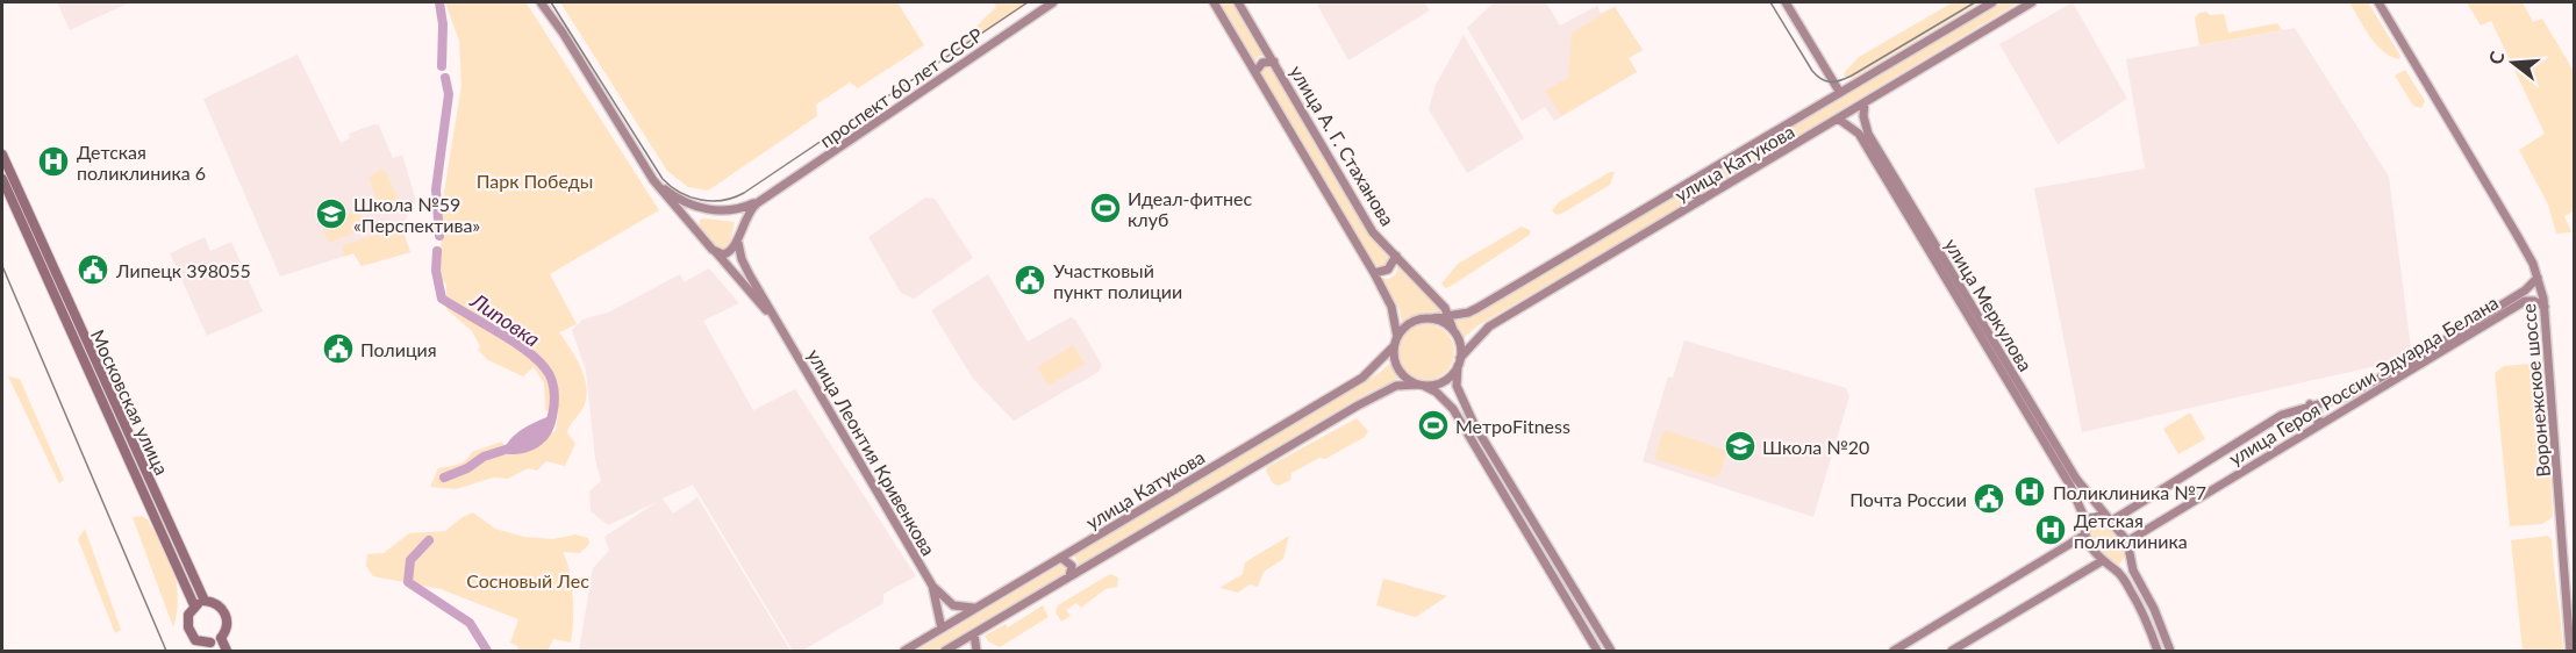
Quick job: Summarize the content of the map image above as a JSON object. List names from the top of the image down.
{
  "streets": {
    "main road": [
      "проспект 60 лет СССР",
      "улица А. Г. Стаханова",
      "улица Катукова",
      "улица Меркулова",
      "улица Героя России Эдуарда Белана",
      "Воронежское шоссе",
      "Московская улица",
      "улица Леонтия Кривенкова"
    ]
  },
  "crossings": [
    ["улица А. Г. Стаханова", "улица Катукова"],
    ["улица Катукова", "улица Меркулова"],
    ["улица Меркулова", "улица Героя России Эдуарда Белана"],
    ["улица Героя России Эдуарда Белана", "Воронежское шоссе"]
  ],
  "water": ["Липовка"],
  "parks": ["Парк Победы", "Сосновый Лес"],
  "places": {
    "hospital": ["Детская поликлиника 6", "Поликлиника №7", "Детская поликлиника"],
    "sports": ["Идеал-фитнес клуб", "МетроFitness"],
    "school or university": ["Школа №59 «Перспектива»", "Школа №20"],
    "public building": [
      "Липецк 398055",
      "Участковый пункт полиции",
      "Полиция",
      "Почта России"
    ]
  },
  "north": "left"
}
